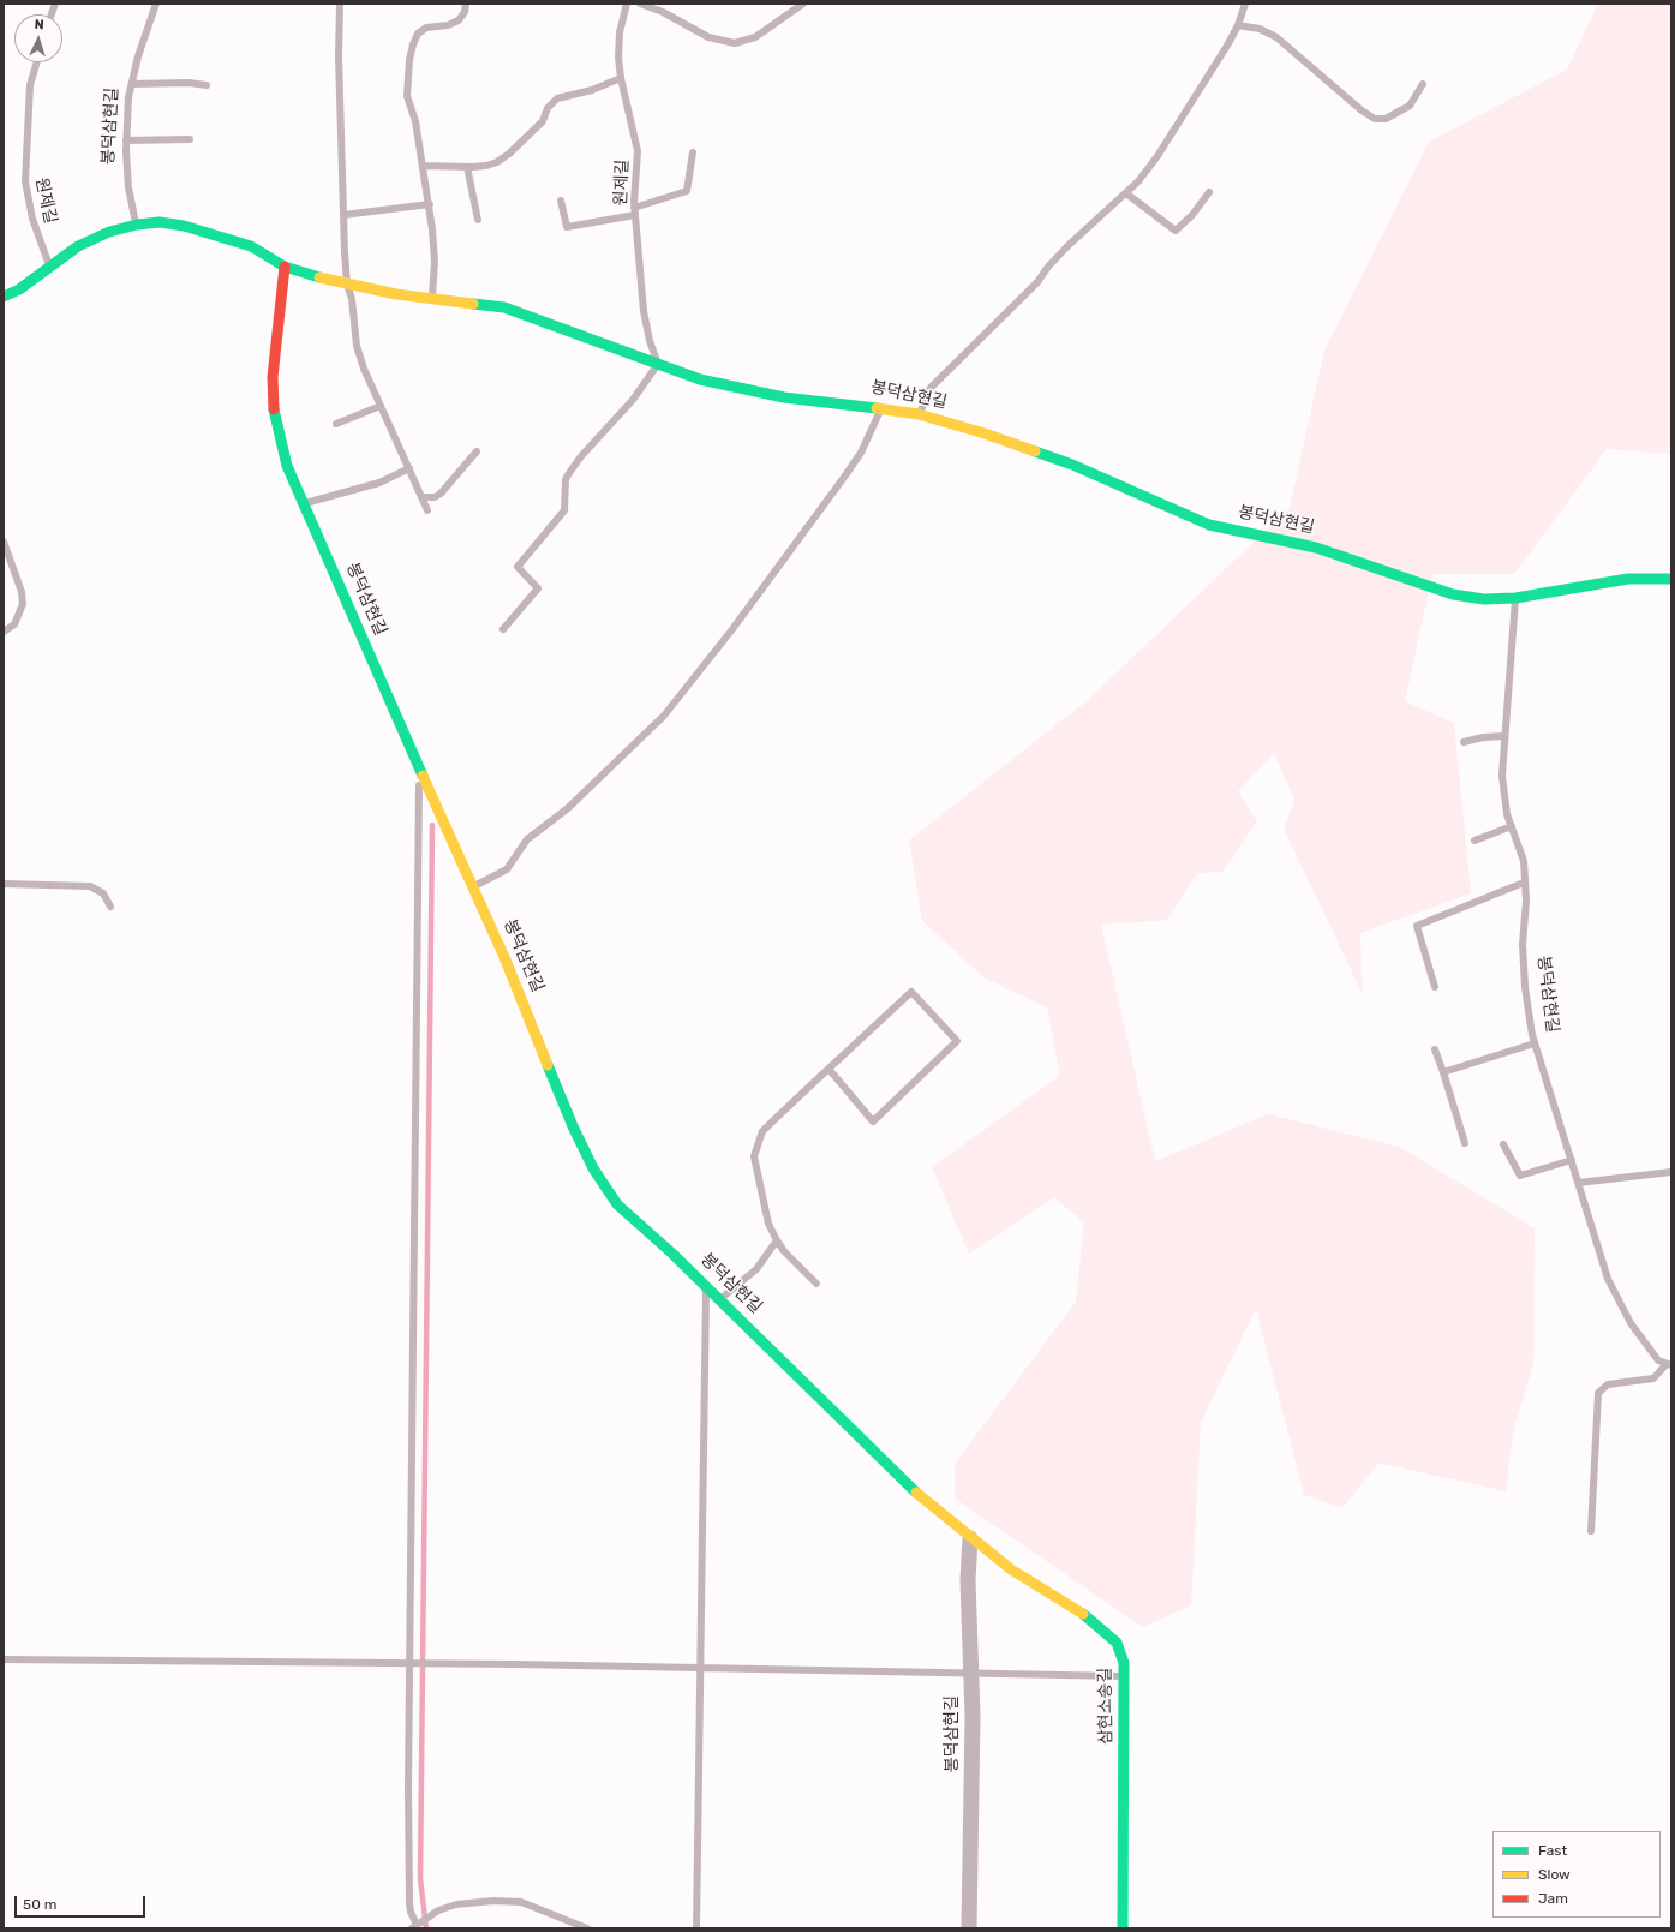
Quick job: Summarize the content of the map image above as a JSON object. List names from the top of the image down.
{
  "streets": {
    "street": ["봉덕삼현길", "삼현소송길"],
    "lane": ["원제길"]
  },
  "crossings": [
    ["봉덕삼현길", "원제길"],
    ["봉덕삼현길", "삼현소송길"]
  ],
  "legend": ["Fast", "Slow", "Jam"],
  "scale_bar": "50 m",
  "north": "top"
}
